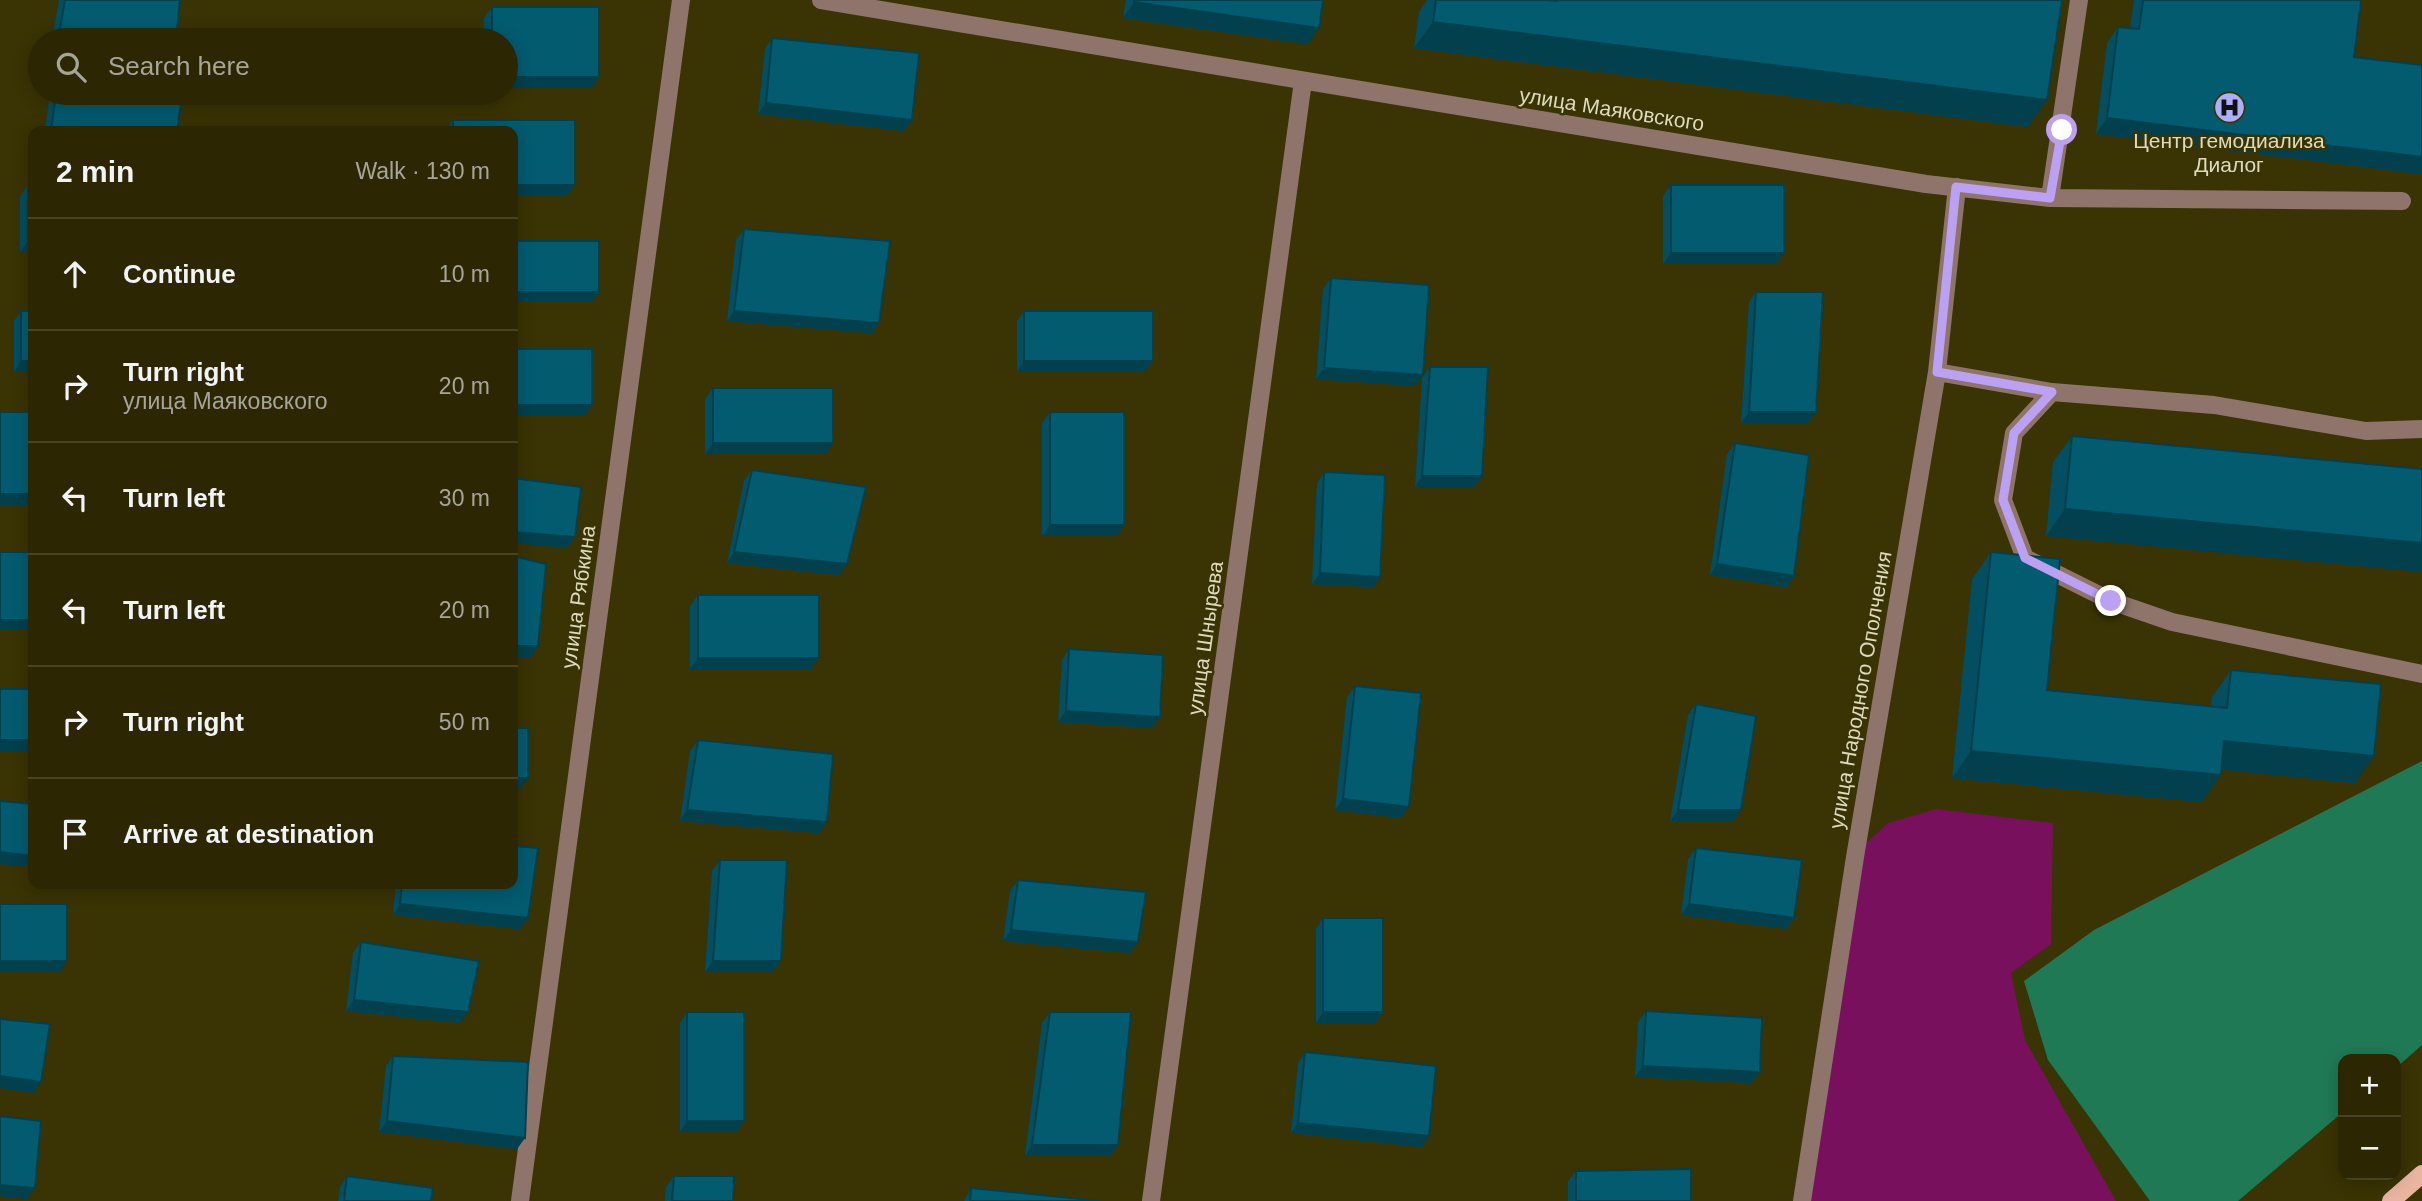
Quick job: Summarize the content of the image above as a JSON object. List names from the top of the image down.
{
  "streets": {
    "street": [
      "улица Маяковского",
      "улица Рябкина",
      "улица Шнырева",
      "улица Народного Ополчения"
    ]
  },
  "crossings": [
    ["улица Маяковского", "улица Шнырева"],
    ["улица Маяковского", "улица Народного Ополчения"]
  ],
  "places": {
    "hospital": ["Центр гемодиализа Диалог"]
  },
  "page": {
    "search": "Search here",
    "heading": ["2 min", "Walk · 130 m"],
    "list": [
      ["Continue", "10 m"],
      ["Turn right", "улица Маяковского", "20 m"],
      ["Turn left", "30 m"],
      ["Turn left", "20 m"],
      ["Turn right", "50 m"],
      "Arrive at destination"
    ],
    "map_buttons": ["+", "−"]
  }
}
